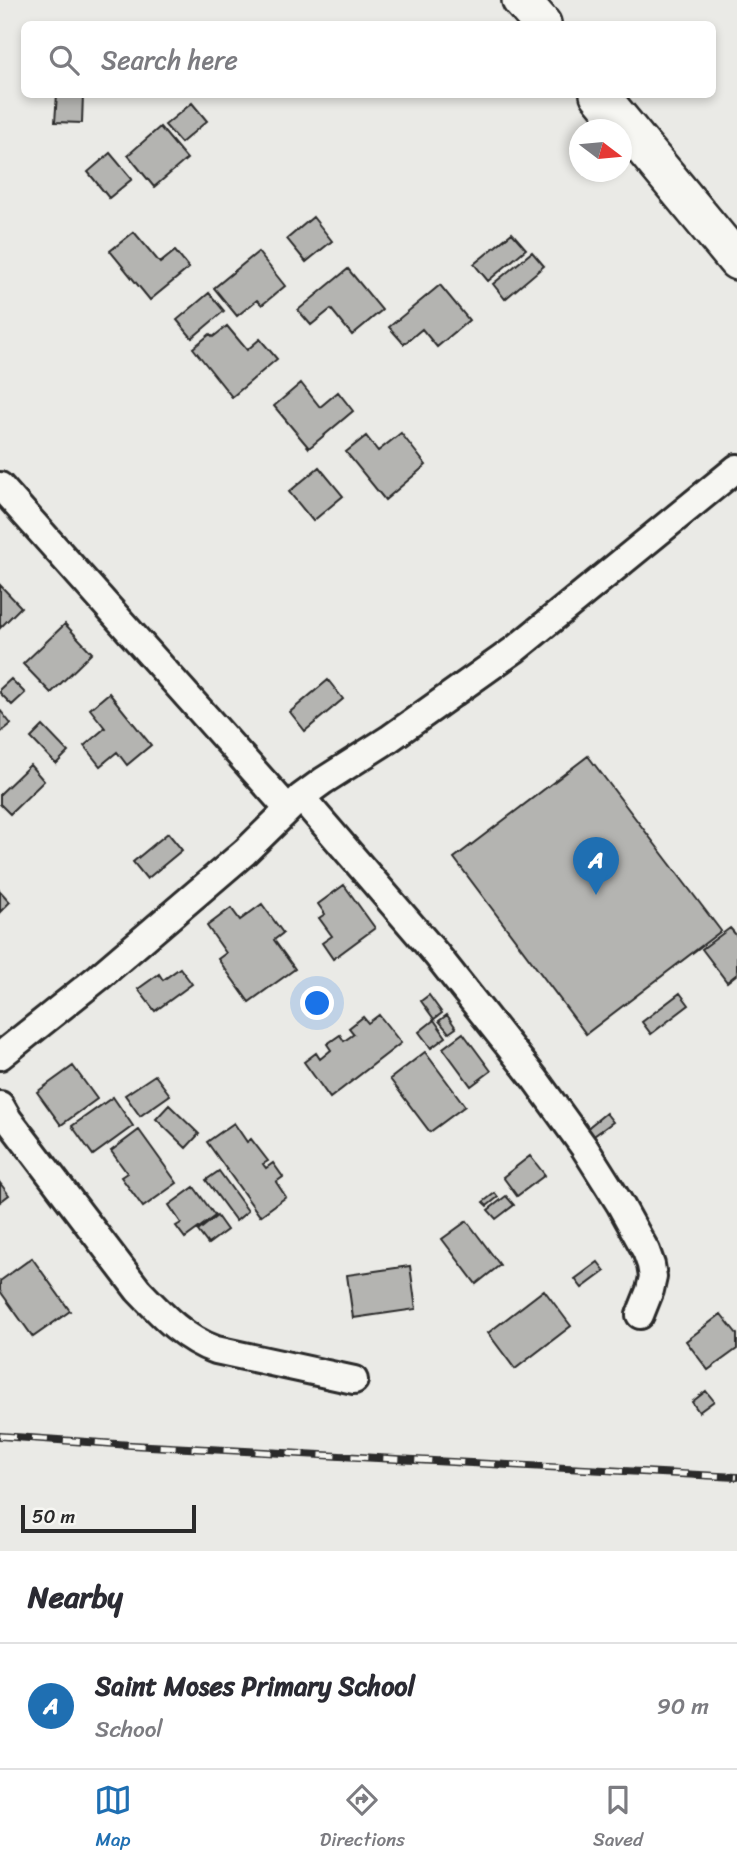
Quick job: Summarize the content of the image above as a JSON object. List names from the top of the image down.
{
  "scale_bar": "50 m",
  "north": "right",
  "page": {
    "search": "Search here",
    "pins": "A",
    "scale": "50 m",
    "heading": "Nearby",
    "list": [
      {
        "mark": "A",
        "name": "Saint Moses Primary School",
        "note": "School",
        "value": "90 m"
      }
    ],
    "nav": ["Map", "Directions", "Saved"]
  }
}
